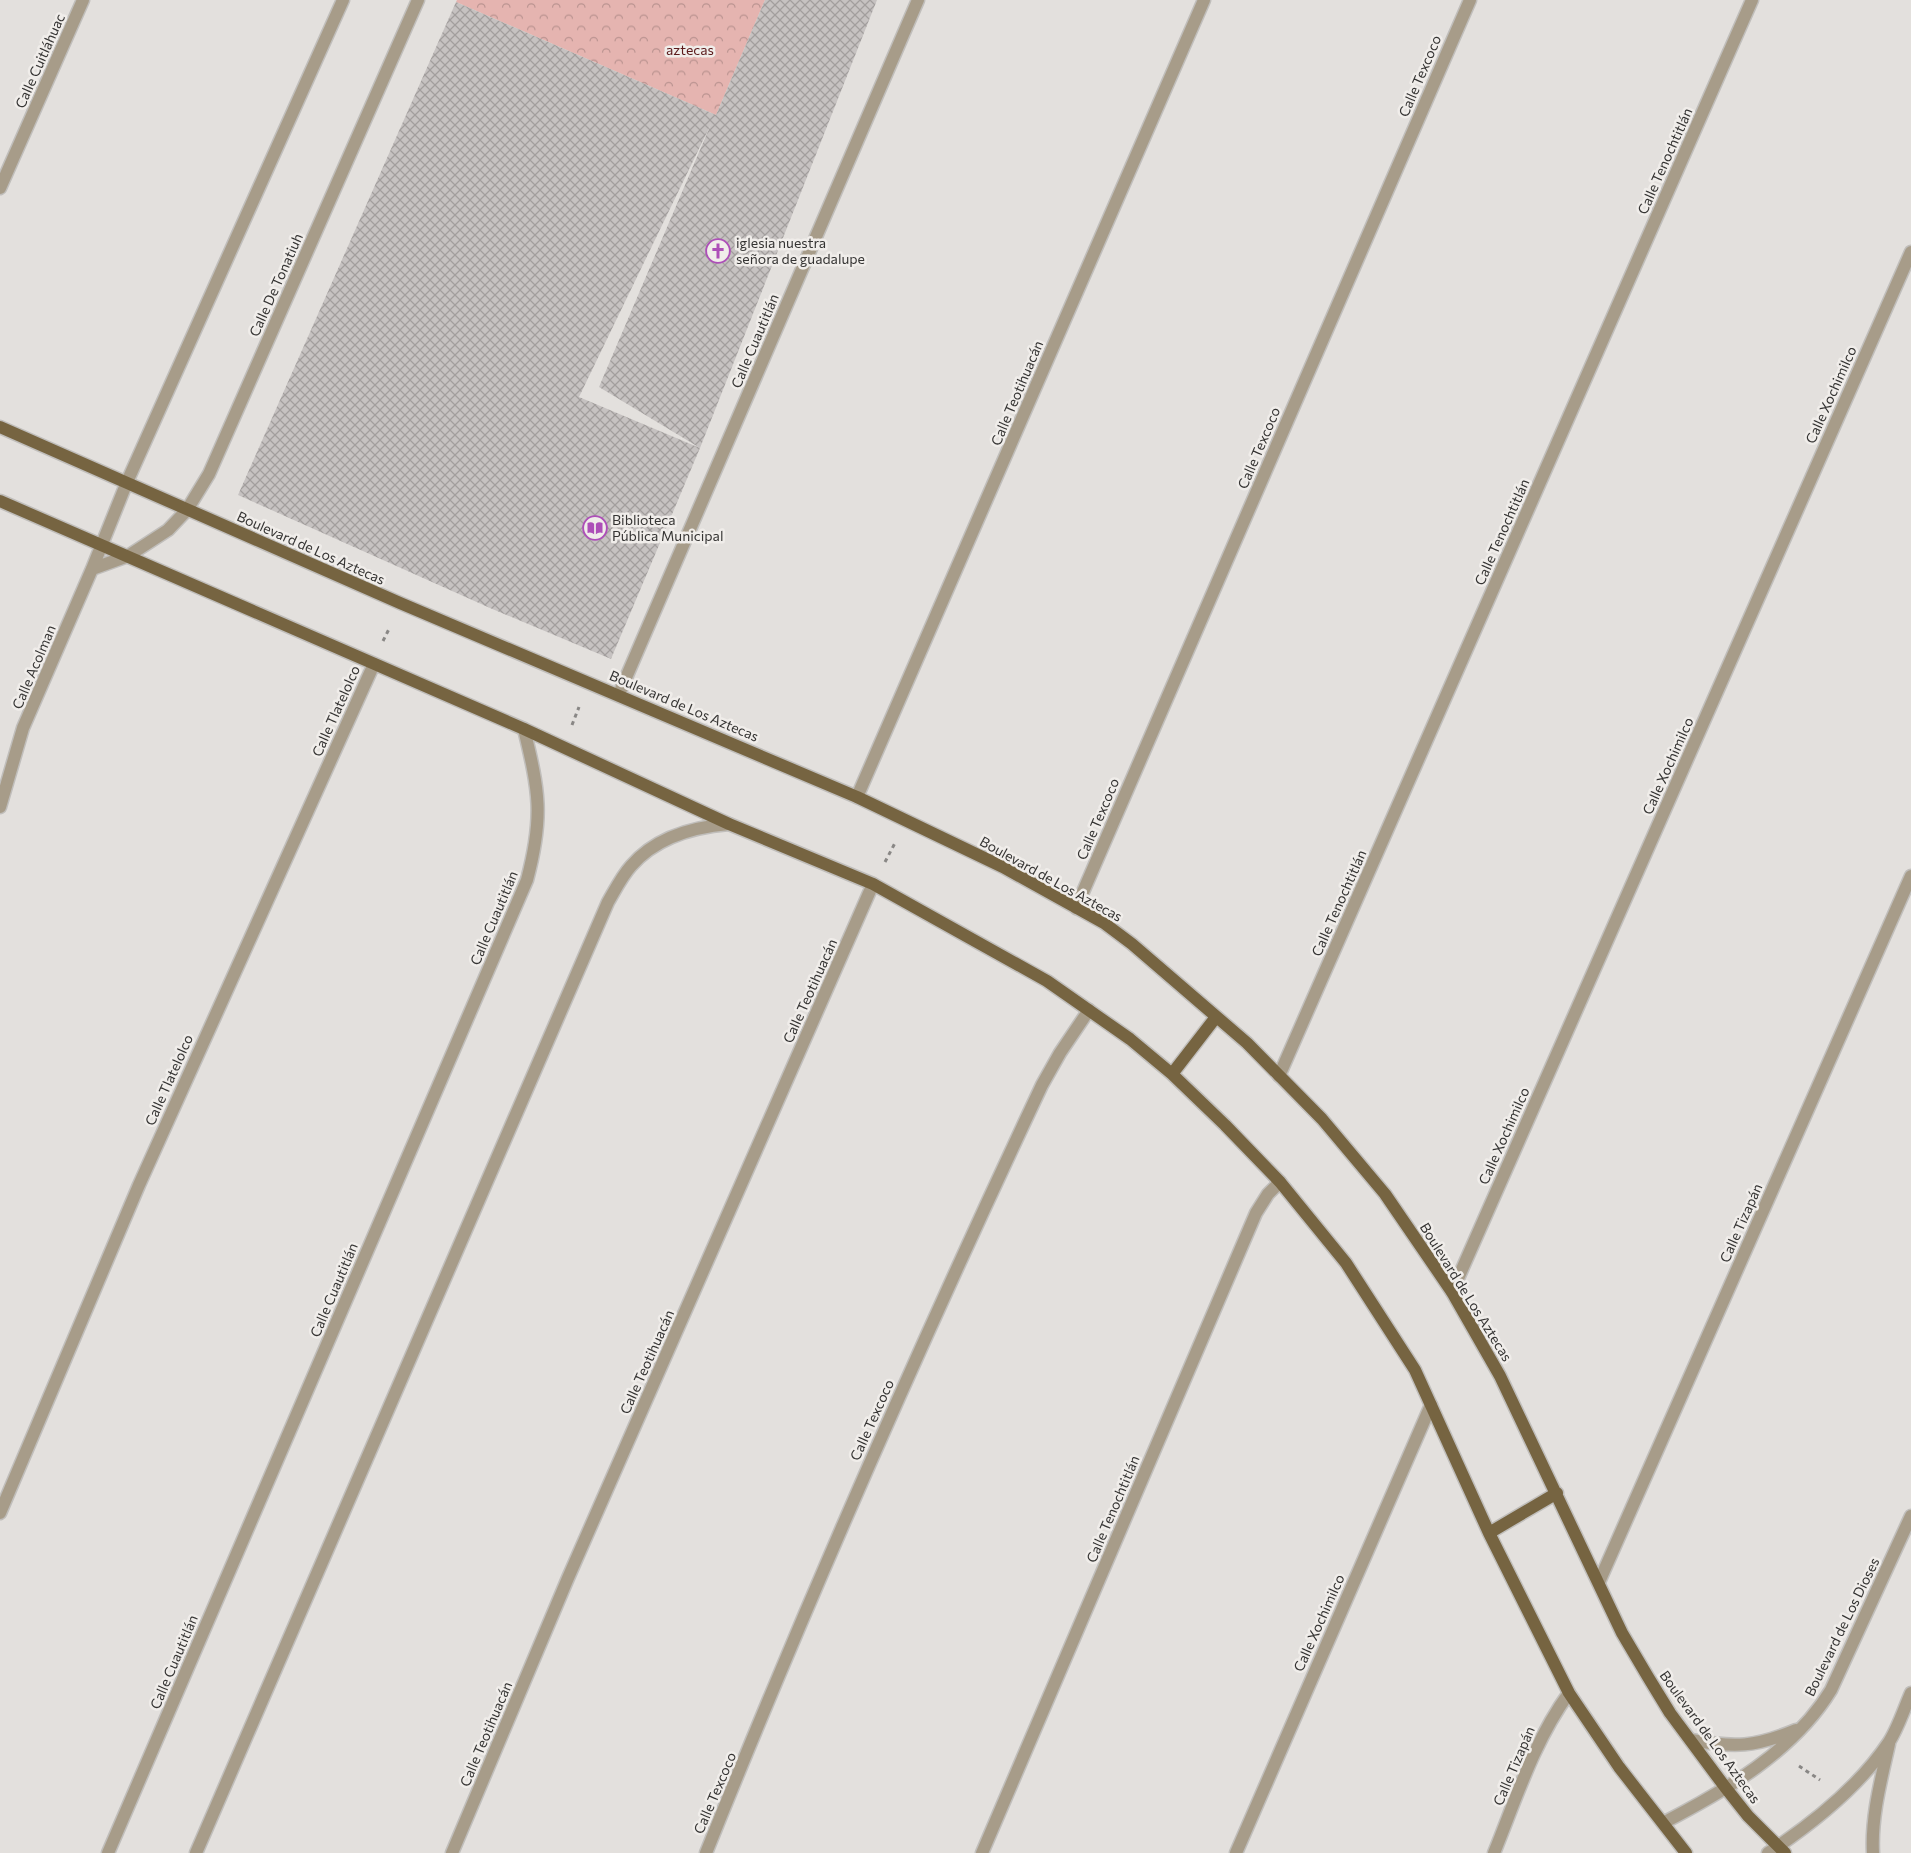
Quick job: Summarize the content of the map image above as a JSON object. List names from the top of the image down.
{
  "streets": {
    "main road": ["Boulevard de Los Aztecas"],
    "street": [
      "Calle Cuitláhuac",
      "Calle Texcoco",
      "Calle Tenochtitlán",
      "Calle De Tonatiuh",
      "Calle Cuautitlán",
      "Calle Teotihuacán",
      "Calle Xochimilco",
      "Calle Acolman",
      "Calle Tlatelolco",
      "Calle Tizapán",
      "Boulevard de Los Dioses"
    ]
  },
  "crossings": [
    ["Calle Texcoco", "Boulevard de Los Aztecas"],
    ["Calle Tenochtitlán", "Boulevard de Los Aztecas"],
    ["Calle De Tonatiuh", "Boulevard de Los Aztecas"],
    ["Calle Cuautitlán", "Boulevard de Los Aztecas"],
    ["Calle Teotihuacán", "Boulevard de Los Aztecas"],
    ["Calle Xochimilco", "Boulevard de Los Aztecas"],
    ["Boulevard de Los Aztecas", "Calle Tizapán"],
    ["Boulevard de Los Aztecas", "Boulevard de Los Dioses"]
  ],
  "parks": ["aztecas"],
  "places": {
    "church": ["iglesia nuestra señora de guadalupe"],
    "library": ["Biblioteca Pública Municipal"]
  }
}
